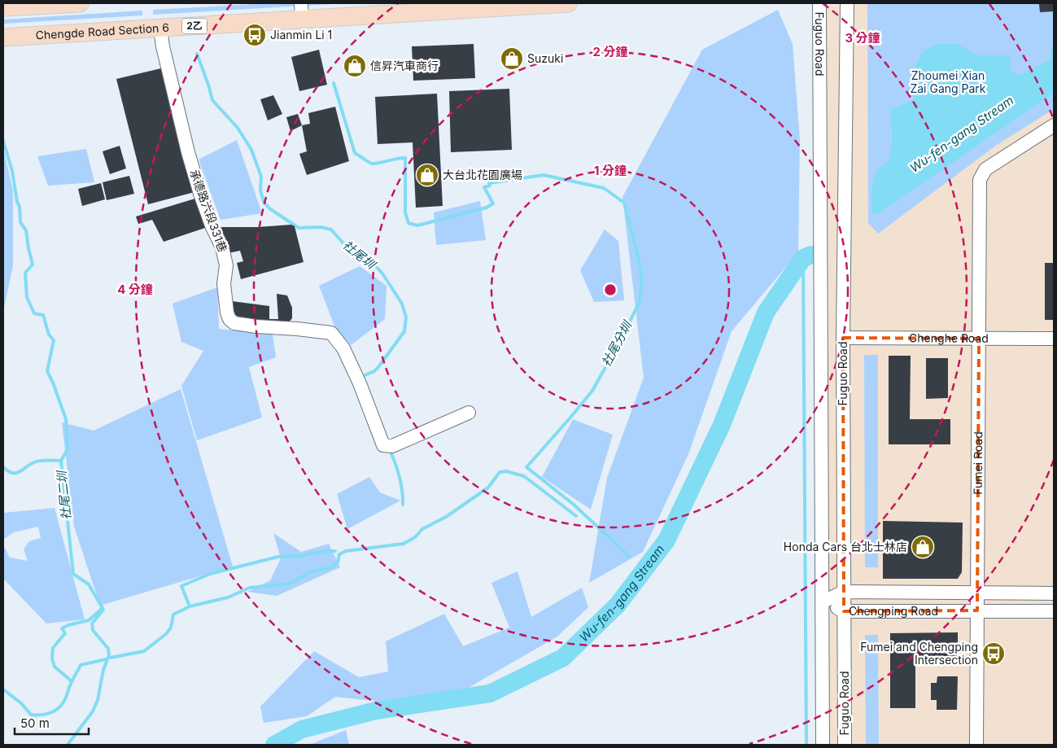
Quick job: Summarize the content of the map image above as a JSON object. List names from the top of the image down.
{
  "streets": {
    "main road": ["2乙", "Chengde Road Section 6"],
    "street": [
      "Fuguo Road",
      "承德路六段331巷",
      "Chenghe Road",
      "Fumei Road",
      "Chengping Road"
    ]
  },
  "crossings": [
    ["Chengde Road Section 6", "承德路六段331巷"],
    ["Fuguo Road", "Chenghe Road"],
    ["Fuguo Road", "Chengping Road"],
    ["Chenghe Road", "Fumei Road"],
    ["Fumei Road", "Chengping Road"]
  ],
  "water": [
    "Wu-fen-gang Stream",
    "社尾圳",
    "社尾分圳",
    "社尾二圳"
  ],
  "parks": ["Zhoumei Xian Zai Gang Park"],
  "places": {
    "bus stop": ["Jianmin Li 1", "Fumei and Chengping Intersection"],
    "shop": [
      "Suzuki",
      "信昇汽車商行",
      "大台北花園廣場",
      "Honda Cars 台北士林店"
    ]
  },
  "scale_bar": "50 m",
  "rings": [
    "3 分鐘",
    "2 分鐘",
    "1 分鐘",
    "4 分鐘"
  ]
}
